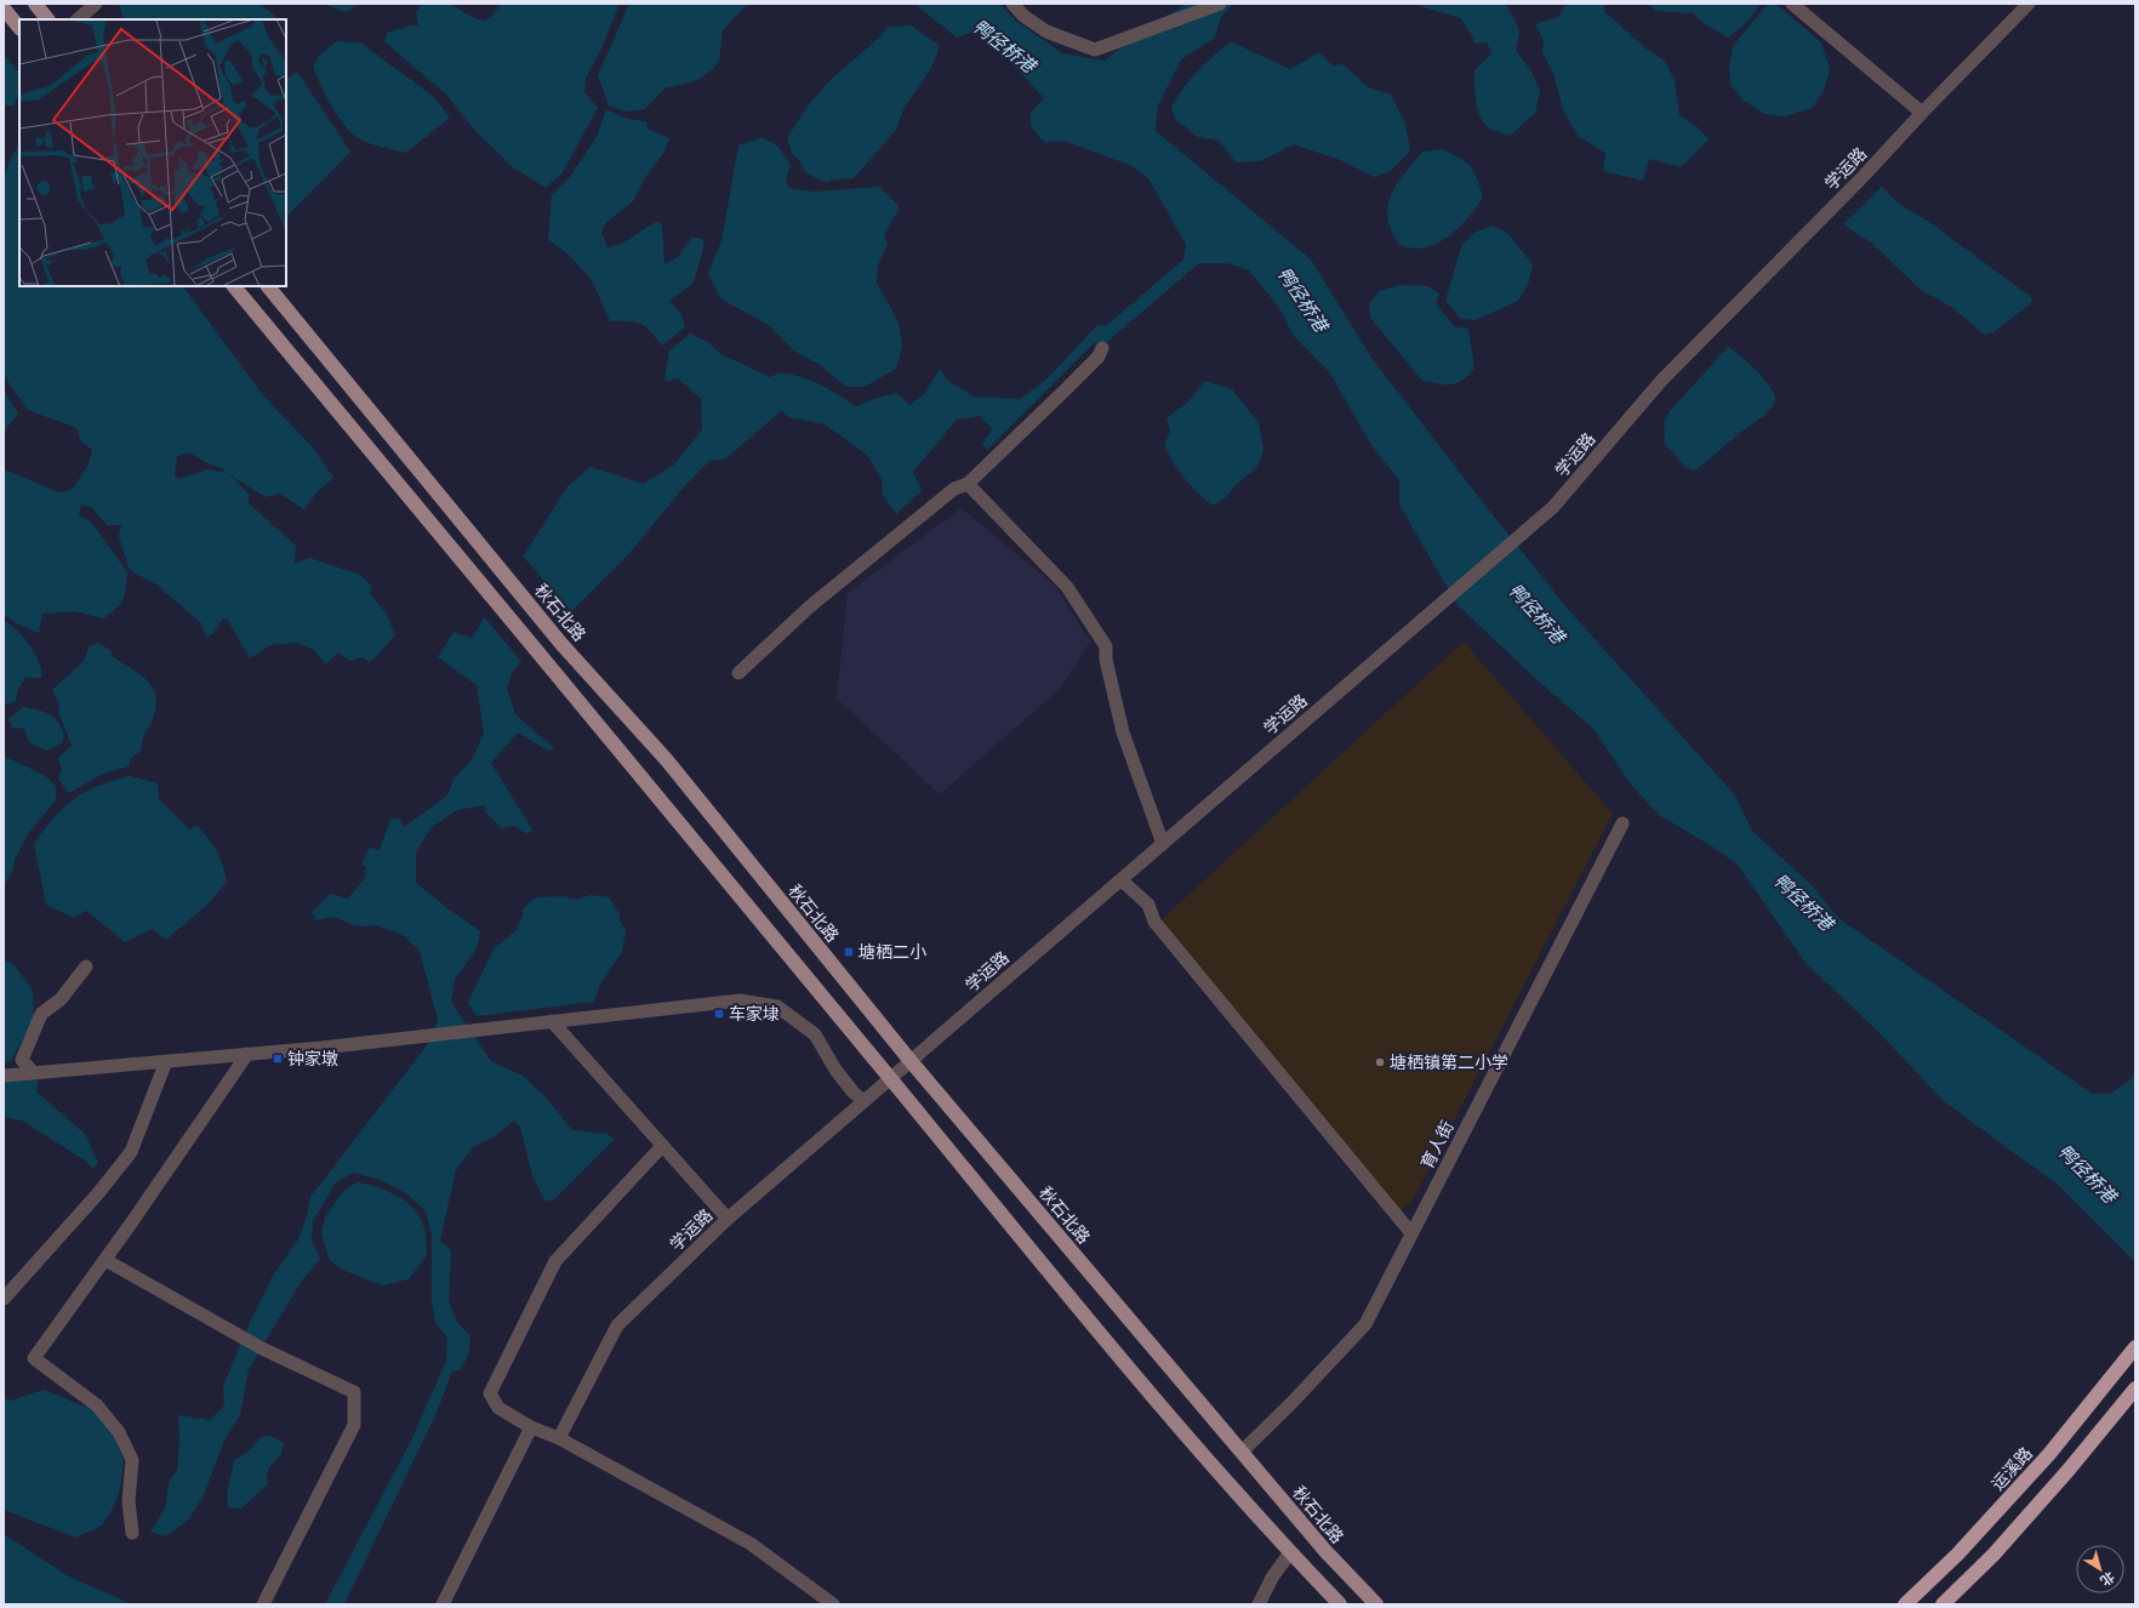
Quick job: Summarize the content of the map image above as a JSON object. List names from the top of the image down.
{
  "streets": {
    "highway": ["运溪路"],
    "main road": ["秋石北路"],
    "street": ["学运路", "育人街"]
  },
  "crossings": [
    ["学运路", "秋石北路"],
    ["秋石北路", "育人街"]
  ],
  "water": ["鸭径桥港"],
  "places": {
    "transit": ["塘栖二小", "车家埭", "钟家墩"],
    "other": ["塘栖镇第二小学"]
  },
  "north": "bottom right"
}
